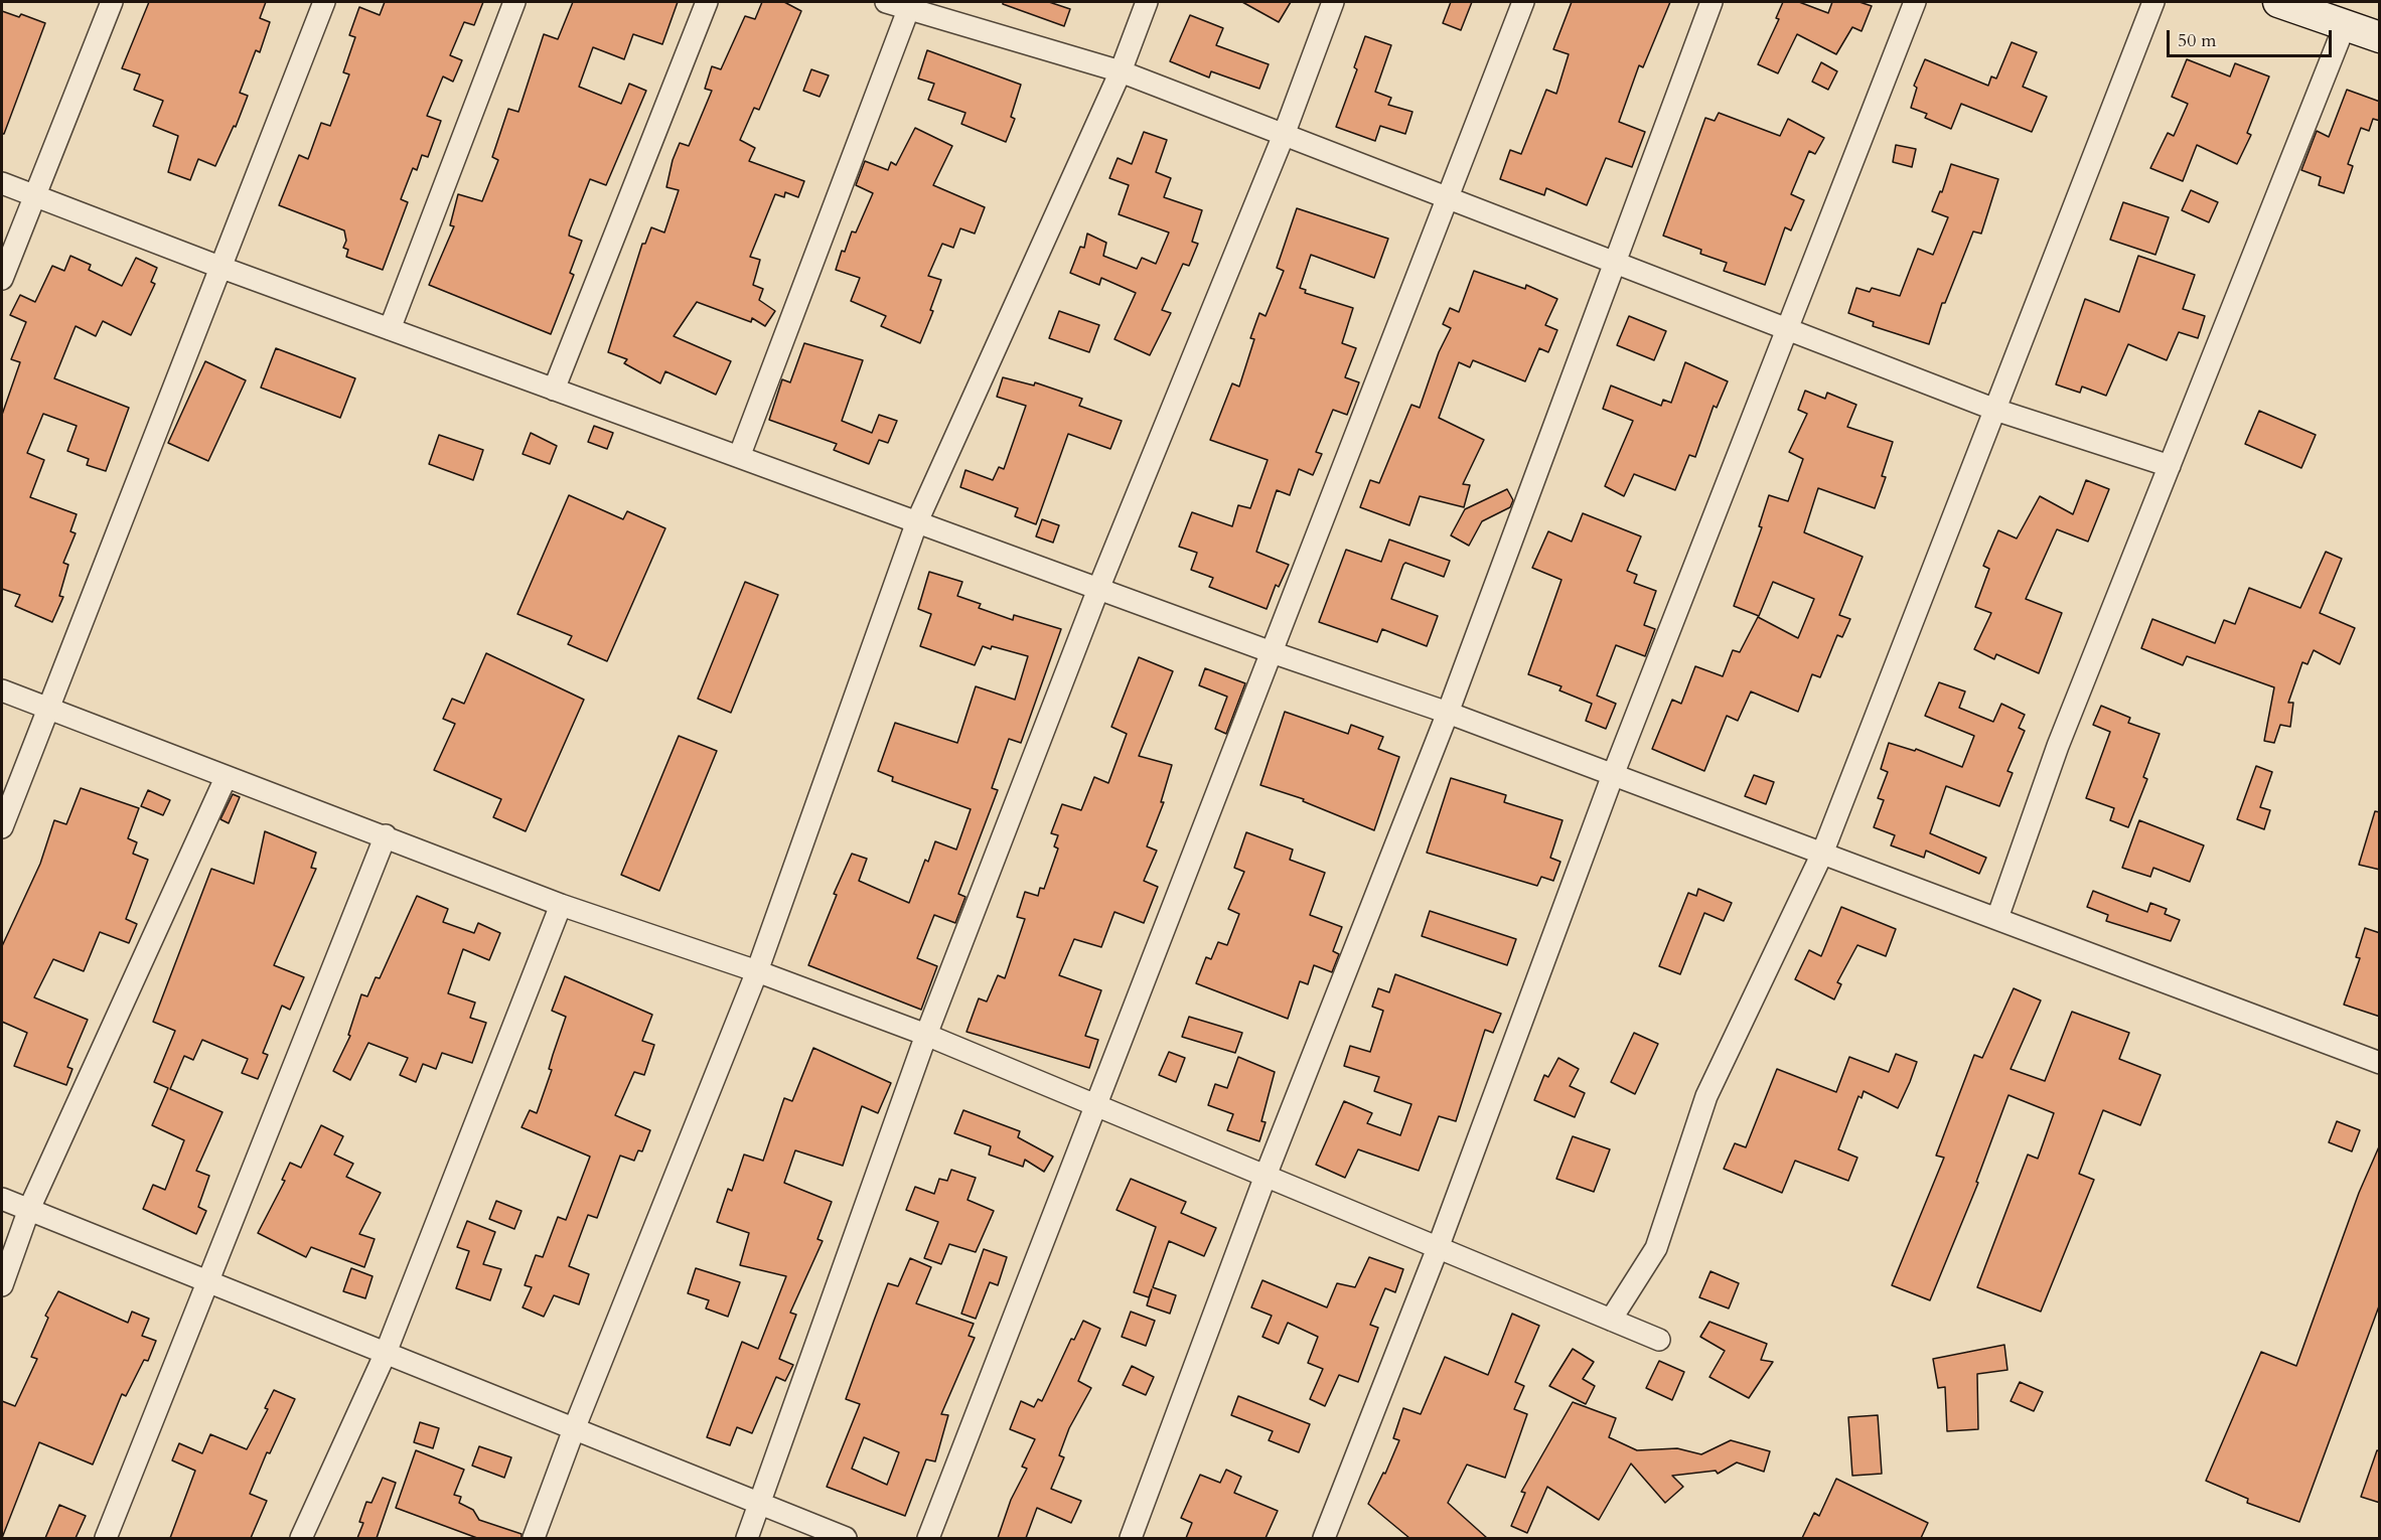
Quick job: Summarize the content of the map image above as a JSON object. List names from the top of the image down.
{
  "scale_bar": "50 m"
}
